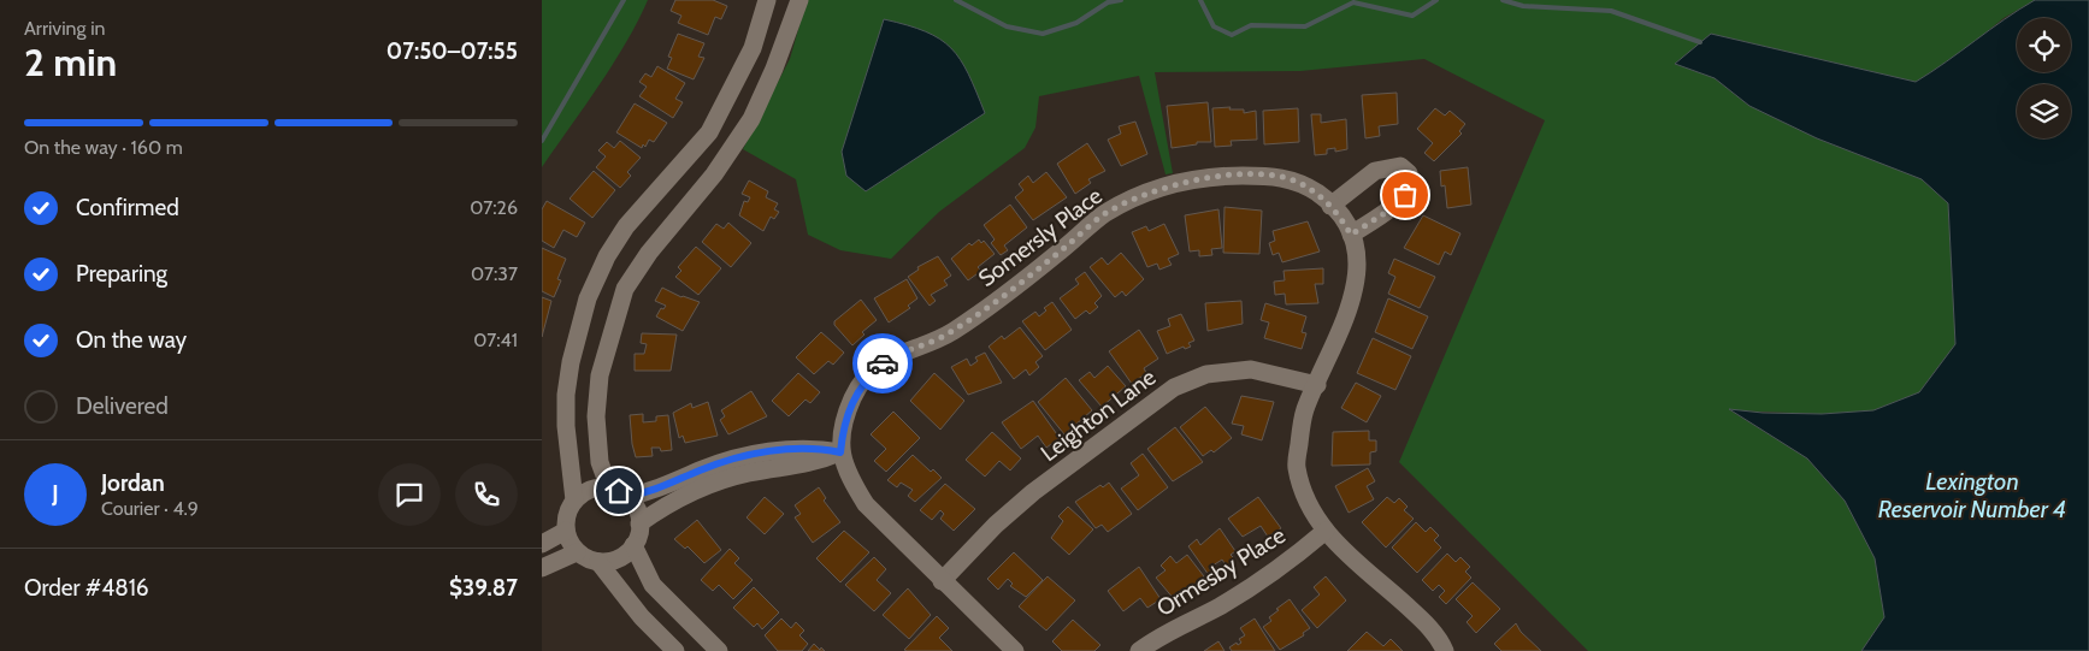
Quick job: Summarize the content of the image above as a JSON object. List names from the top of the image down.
{
  "streets": {
    "street": ["Somersly Place", "Leighton Lane", "Ormesby Place"]
  },
  "crossings": [
    ["Somersly Place", "Leighton Lane"],
    ["Somersly Place", "Ormesby Place"]
  ],
  "water": ["Lexington Reservoir Number 4"],
  "page": {
    "heading": ["2 min", "Arriving in", "07:50–07:55"],
    "panel": [
      "Jordan",
      "Courier · 4.9",
      "Order #4816",
      "$39.87"
    ],
    "bar": "On the way · 160 m",
    "list": [
      ["Confirmed", "07:26"],
      ["Preparing", "07:37"],
      ["On the way", "07:41"],
      "Delivered"
    ],
    "round": "J"
  }
}
